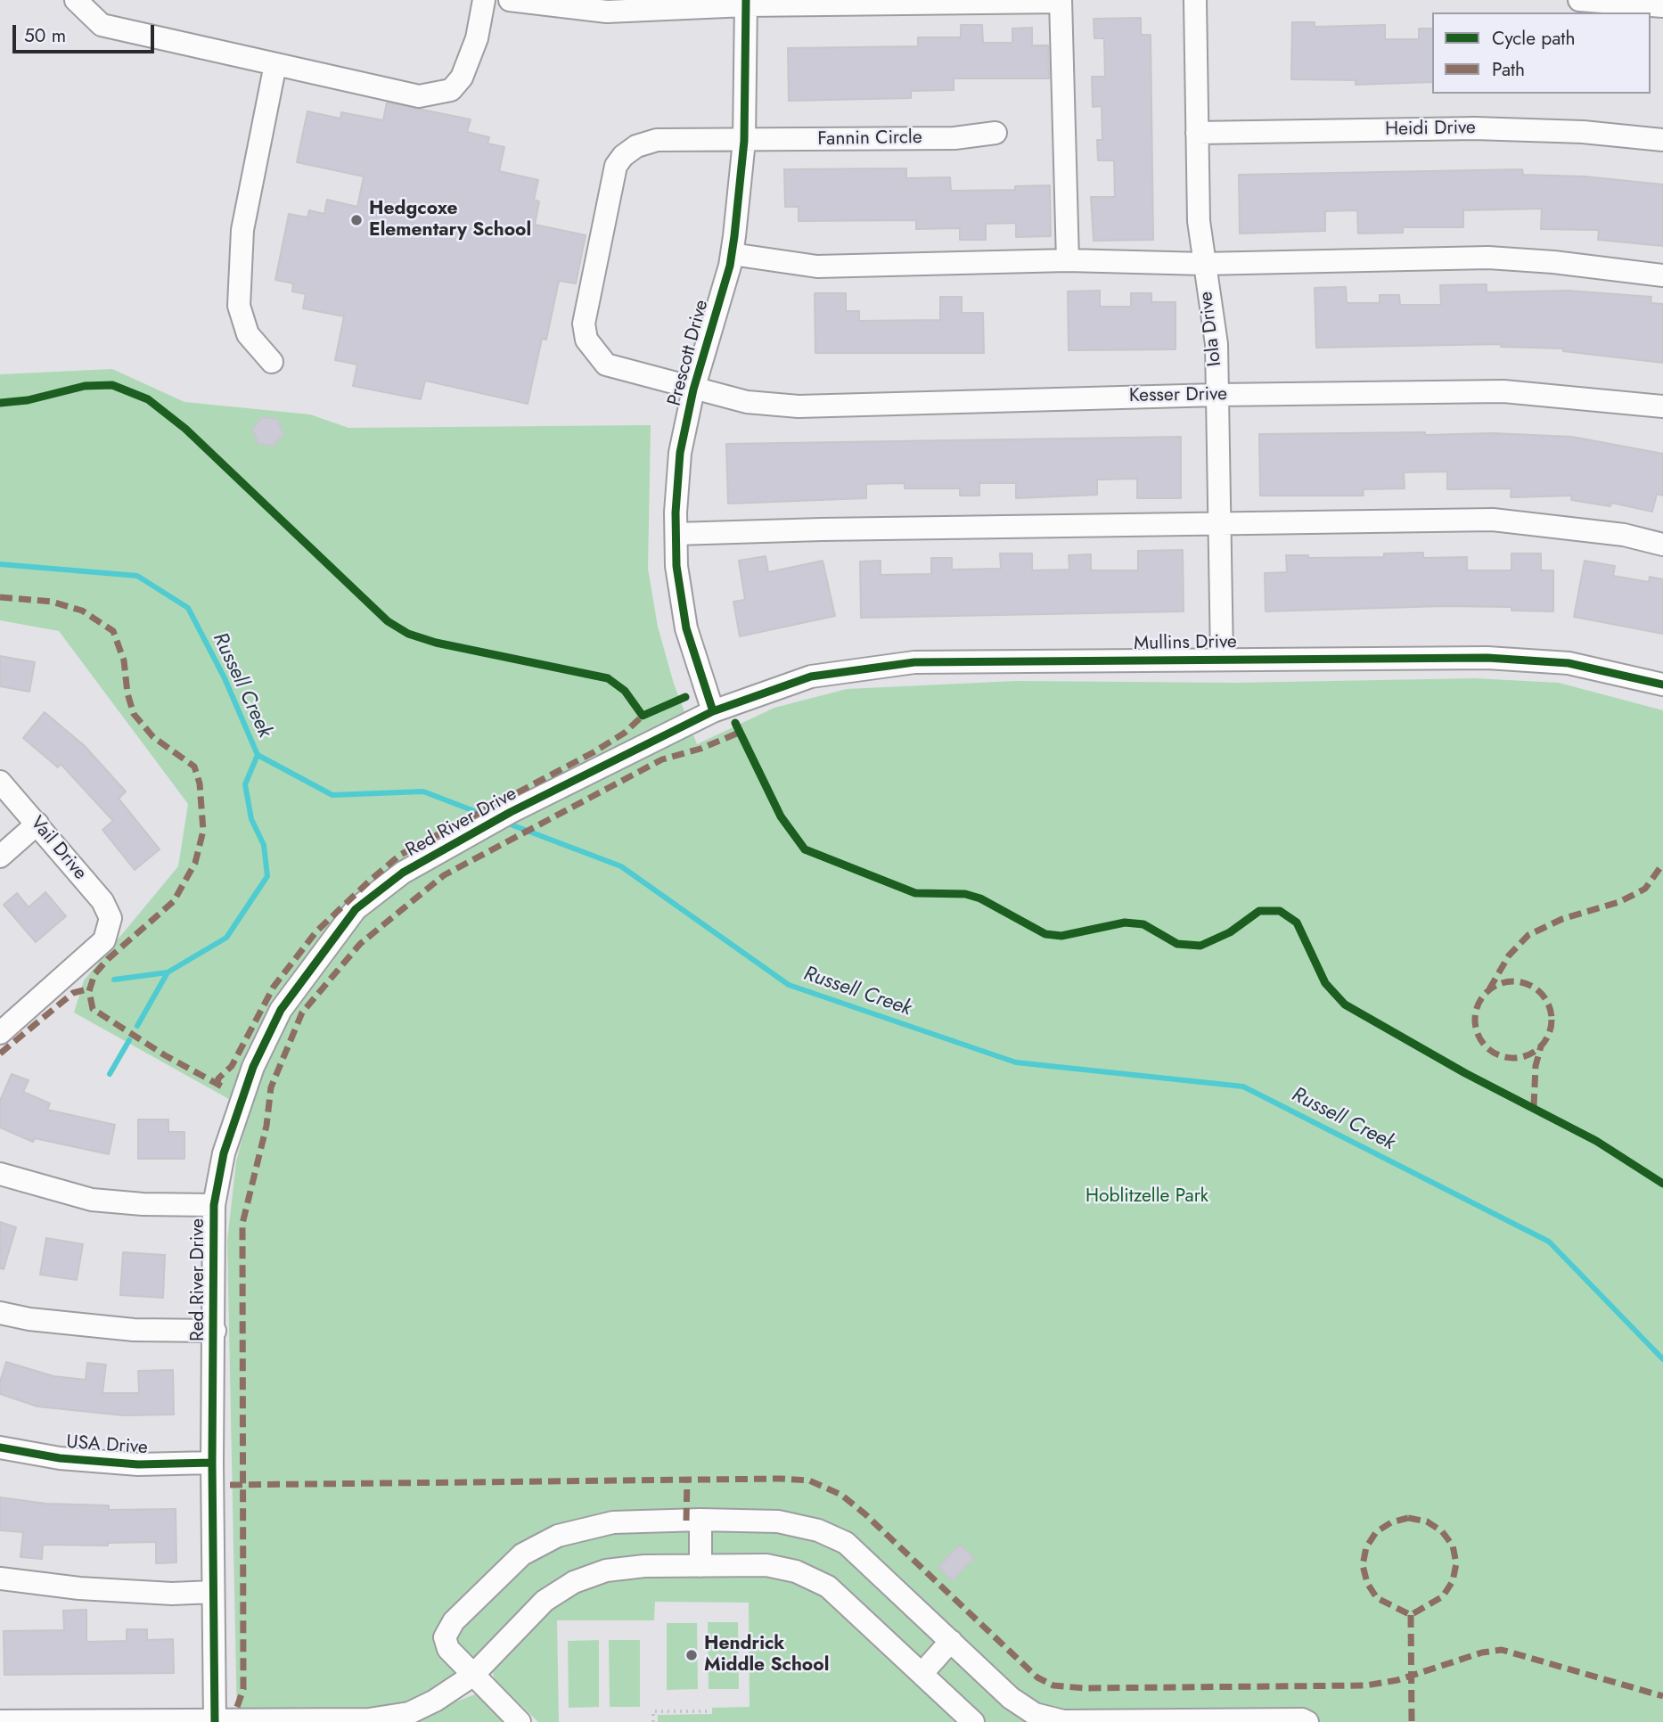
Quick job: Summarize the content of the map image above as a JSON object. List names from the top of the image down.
{
  "streets": {
    "street": [
      "Heidi Drive",
      "Fannin Circle",
      "Iola Drive",
      "Prescott Drive",
      "Kesser Drive",
      "Mullins Drive",
      "Red River Drive",
      "Vail Drive",
      "USA Drive"
    ]
  },
  "crossings": [
    ["Heidi Drive", "Iola Drive"],
    ["Fannin Circle", "Prescott Drive"],
    ["Fannin Circle", "Kesser Drive"],
    ["Iola Drive", "Kesser Drive"],
    ["Iola Drive", "Mullins Drive"],
    ["Prescott Drive", "Kesser Drive"],
    ["Prescott Drive", "Mullins Drive"],
    ["Prescott Drive", "Red River Drive"],
    ["Mullins Drive", "Red River Drive"],
    ["Red River Drive", "USA Drive"]
  ],
  "water": ["Russell Creek"],
  "parks": ["Hoblitzelle Park"],
  "places": ["Hedgcoxe Elementary School", "Hendrick Middle School"],
  "legend": ["Cycle path", "Path"],
  "scale_bar": "50 m"
}
